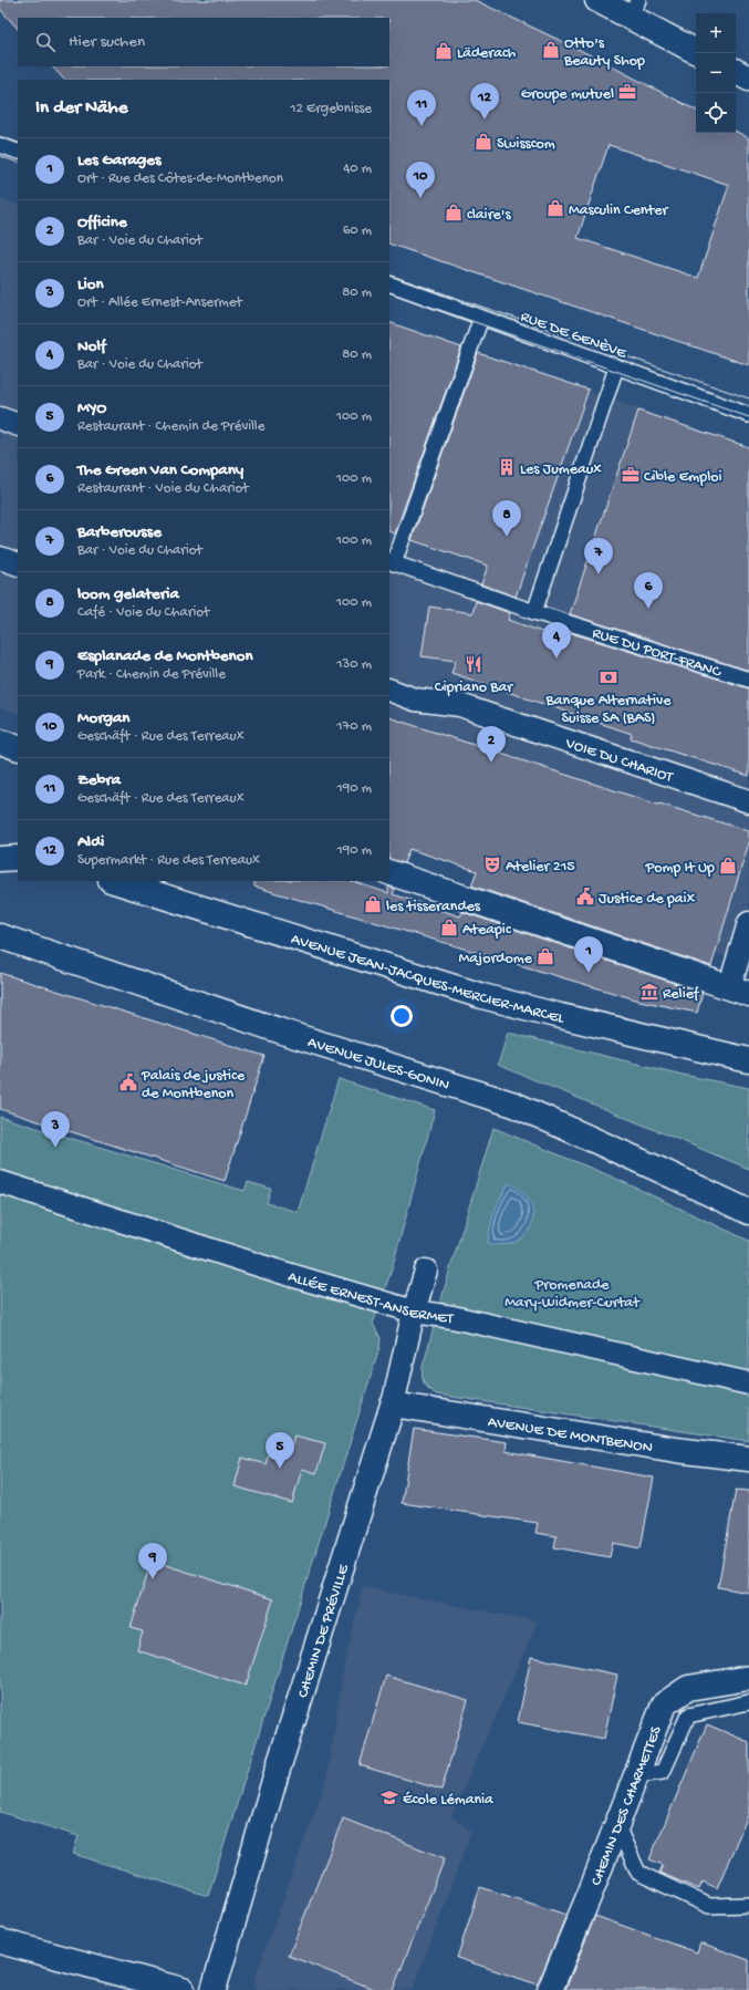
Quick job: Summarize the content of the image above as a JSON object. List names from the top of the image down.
{
  "streets": {
    "street": [
      "VOIE DU CHARIOT",
      "AVENUE JEAN-JACQUES-MERCIER-MARCEL",
      "AVENUE JULES-GONIN",
      "ALLÉE ERNEST-ANSERMET",
      "AVENUE DE MONTBENON",
      "CHEMIN DE PRÉVILLE",
      "CHEMIN DES CHARMETTES"
    ],
    "lane": ["RUE DE GENÈVE", "RUE DU PORT-FRANC"]
  },
  "crossings": [
    ["ALLÉE ERNEST-ANSERMET", "CHEMIN DE PRÉVILLE"],
    ["AVENUE DE MONTBENON", "CHEMIN DE PRÉVILLE"]
  ],
  "parks": ["Promenade Mary-Widmer-Curtat"],
  "places": {
    "shop": [
      "Otto's Beauty Shop",
      "Läderach",
      "Swisscom",
      "Masculin Center",
      "claire's",
      "Pomp It Up",
      "les tisserandes",
      "Ateapic",
      "Majordome"
    ],
    "office": ["Groupe mutuel", "Cible Emploi"],
    "building": ["Les Jumeaux"],
    "restaurant": ["Cipriano Bar"],
    "bank": ["Banque Alternative Suisse SA (BAS)"],
    "theatre": ["Atelier 215"],
    "public building": ["Justice de paix", "Palais de justice de Montbenon"],
    "museum": ["Relief"],
    "school or university": ["École Lémania"]
  },
  "page": {
    "map_buttons": ["+", "−"],
    "search": "Hier suchen",
    "heading": ["In der Nähe", "12 Ergebnisse"],
    "pins": [
      "12",
      "11",
      "10",
      "8",
      "7",
      "6",
      "4",
      "2",
      "1",
      "3",
      "5",
      "9"
    ],
    "list": [
      {
        "mark": "1",
        "name": "Les Garages",
        "note": "Ort · Rue des Côtes-de-Montbenon",
        "value": "40 m"
      },
      {
        "mark": "2",
        "name": "Officine",
        "note": "Bar · Voie du Chariot",
        "value": "60 m"
      },
      {
        "mark": "3",
        "name": "Lion",
        "note": "Ort · Allée Ernest-Ansermet",
        "value": "80 m"
      },
      {
        "mark": "4",
        "name": "Nolf",
        "note": "Bar · Voie du Chariot",
        "value": "80 m"
      },
      {
        "mark": "5",
        "name": "MYO",
        "note": "Restaurant · Chemin de Préville",
        "value": "100 m"
      },
      {
        "mark": "6",
        "name": "The Green Van Company",
        "note": "Restaurant · Voie du Chariot",
        "value": "100 m"
      },
      {
        "mark": "7",
        "name": "Barberousse",
        "note": "Bar · Voie du Chariot",
        "value": "100 m"
      },
      {
        "mark": "8",
        "name": "loom gelateria",
        "note": "Café · Voie du Chariot",
        "value": "100 m"
      },
      {
        "mark": "9",
        "name": "Esplanade de Montbenon",
        "note": "Park · Chemin de Préville",
        "value": "130 m"
      },
      {
        "mark": "10",
        "name": "Morgan",
        "note": "Geschäft · Rue des Terreaux",
        "value": "170 m"
      },
      {
        "mark": "11",
        "name": "Zebra",
        "note": "Geschäft · Rue des Terreaux",
        "value": "190 m"
      },
      {
        "mark": "12",
        "name": "Aldi",
        "note": "Supermarkt · Rue des Terreaux",
        "value": "190 m"
      }
    ]
  }
}
